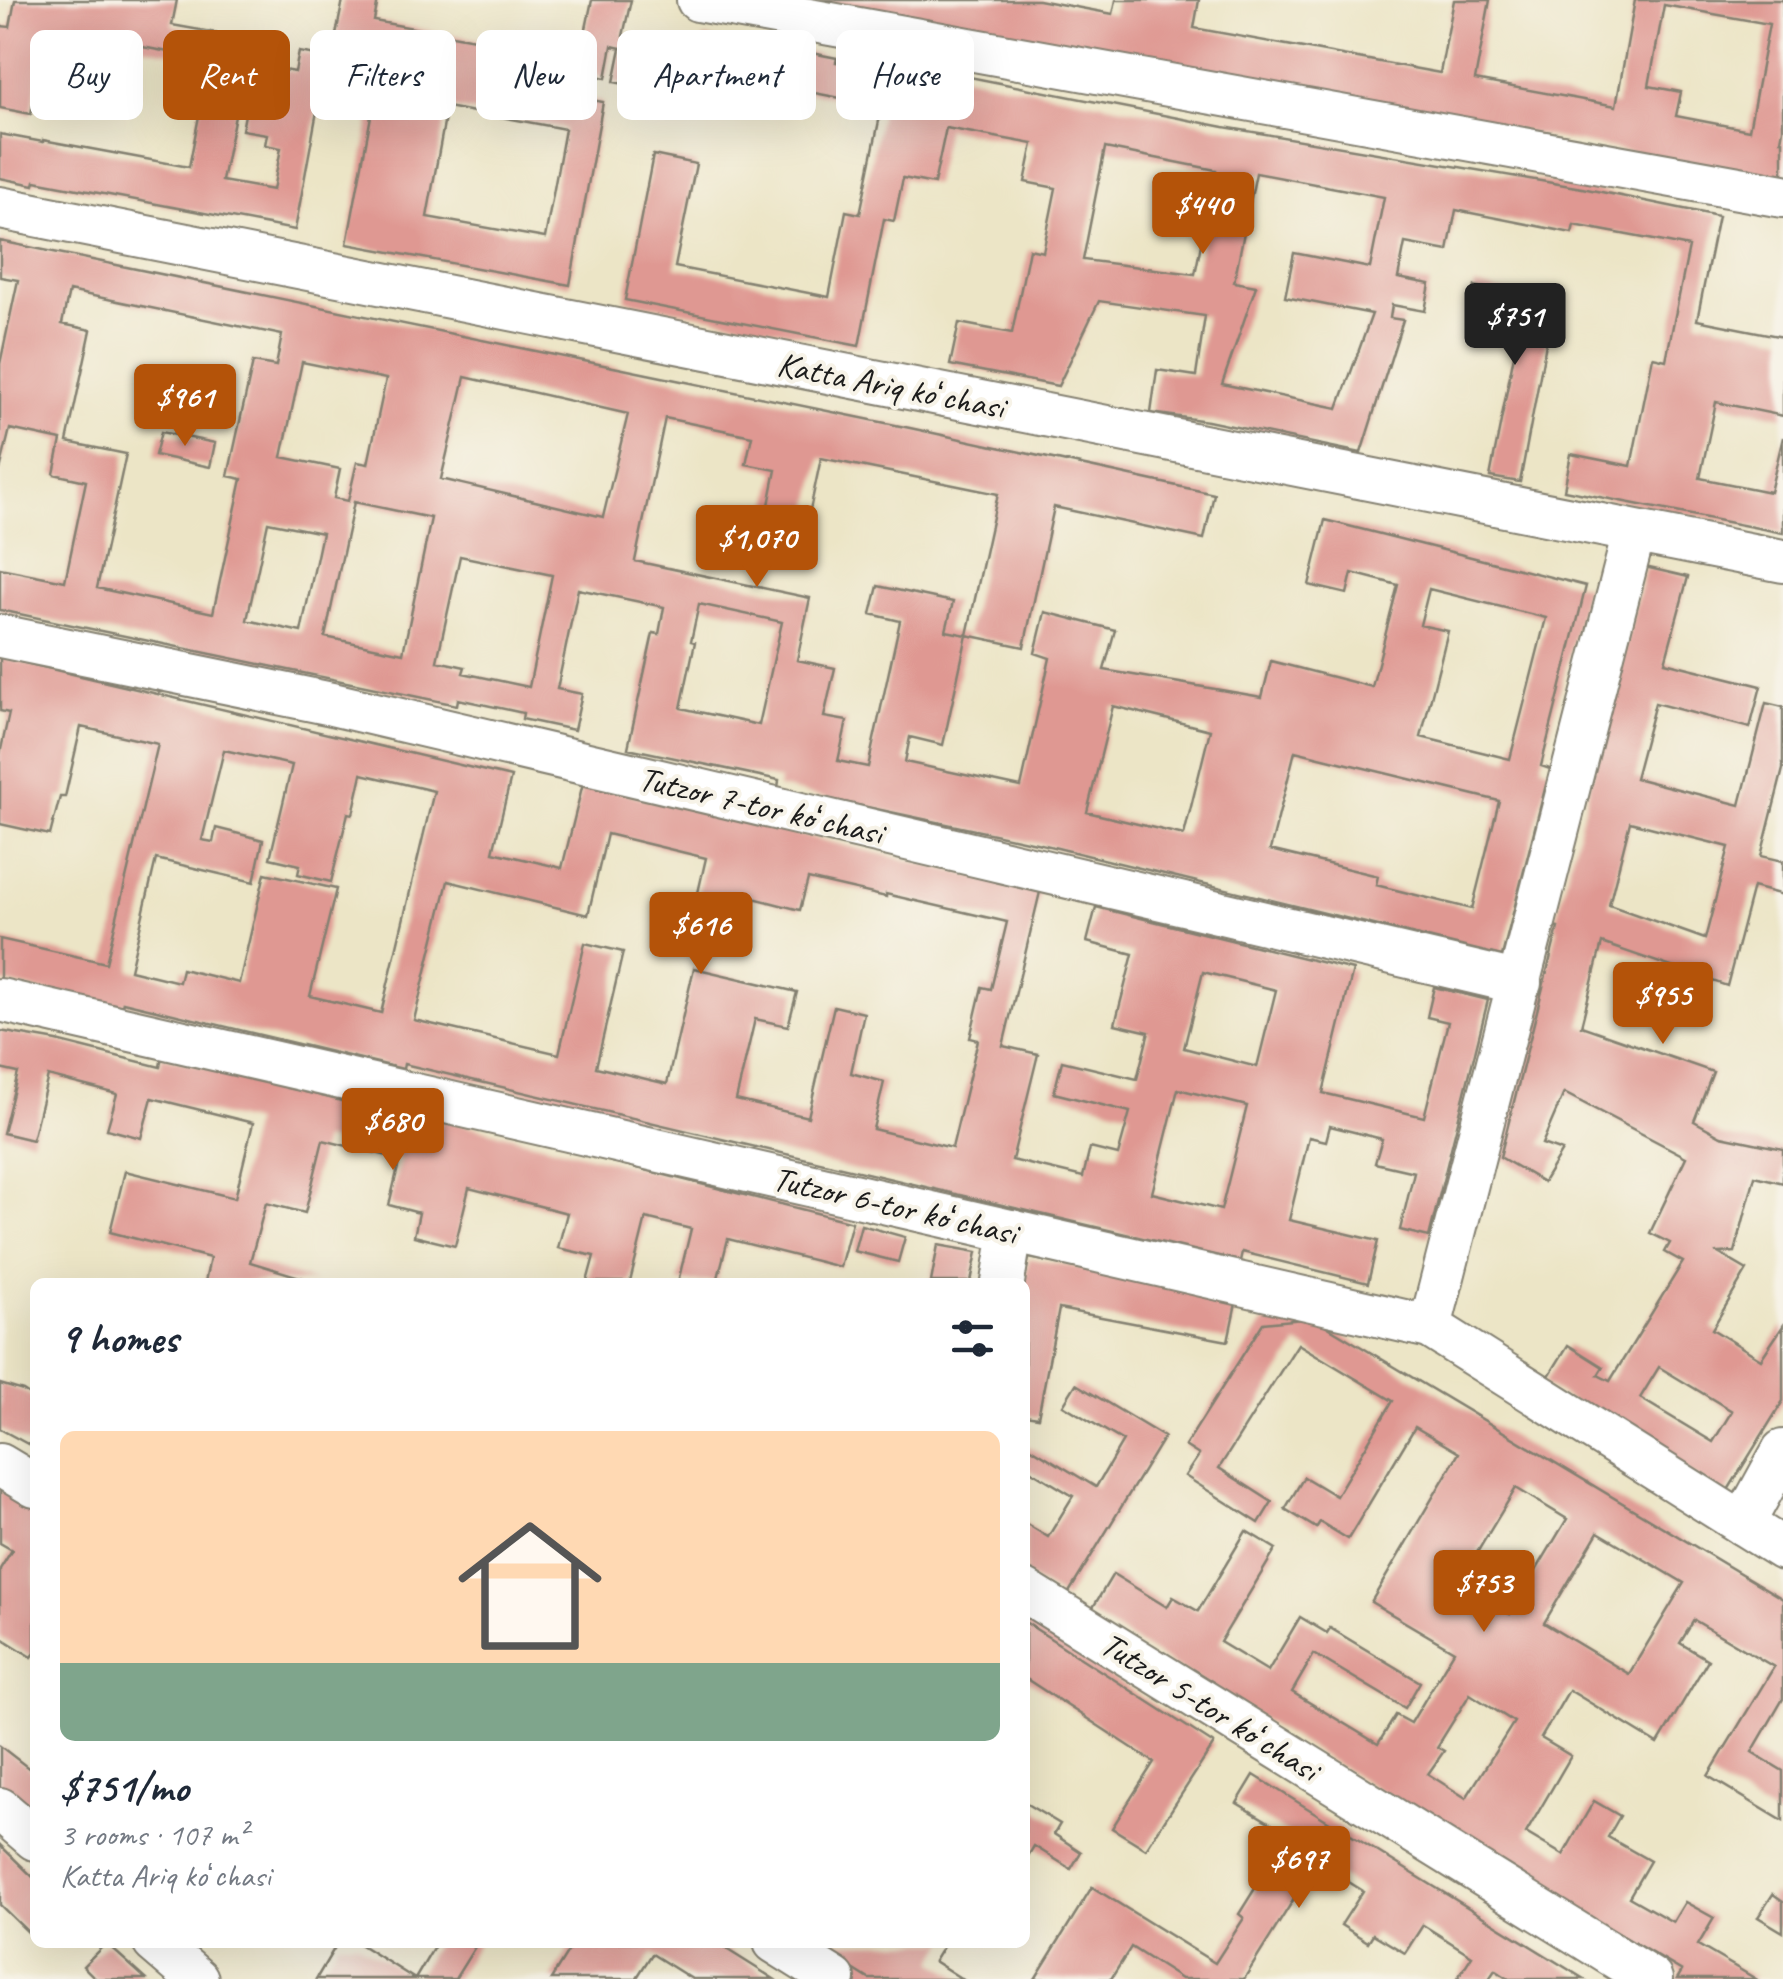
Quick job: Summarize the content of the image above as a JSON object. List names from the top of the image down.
{
  "streets": {
    "street": [
      "Katta Ariq koʻchasi",
      "Tutzor 7-tor koʻchasi",
      "Tutzor 6-tor koʻchasi",
      "Tutzor 5-tor koʻchasi"
    ]
  },
  "page": {
    "chip": [
      "Buy",
      "Rent",
      "Filters",
      "New",
      "Apartment",
      "House"
    ],
    "price": [
      "$440",
      "$751",
      "$961",
      "$1,070",
      "$616",
      "$955",
      "$680",
      "$753",
      "$697"
    ],
    "heading": "9 homes",
    "list": [
      {
        "name": "$751/mo",
        "note": "3 rooms · 107 m² · Katta Ariq koʻchasi"
      }
    ]
  }
}
